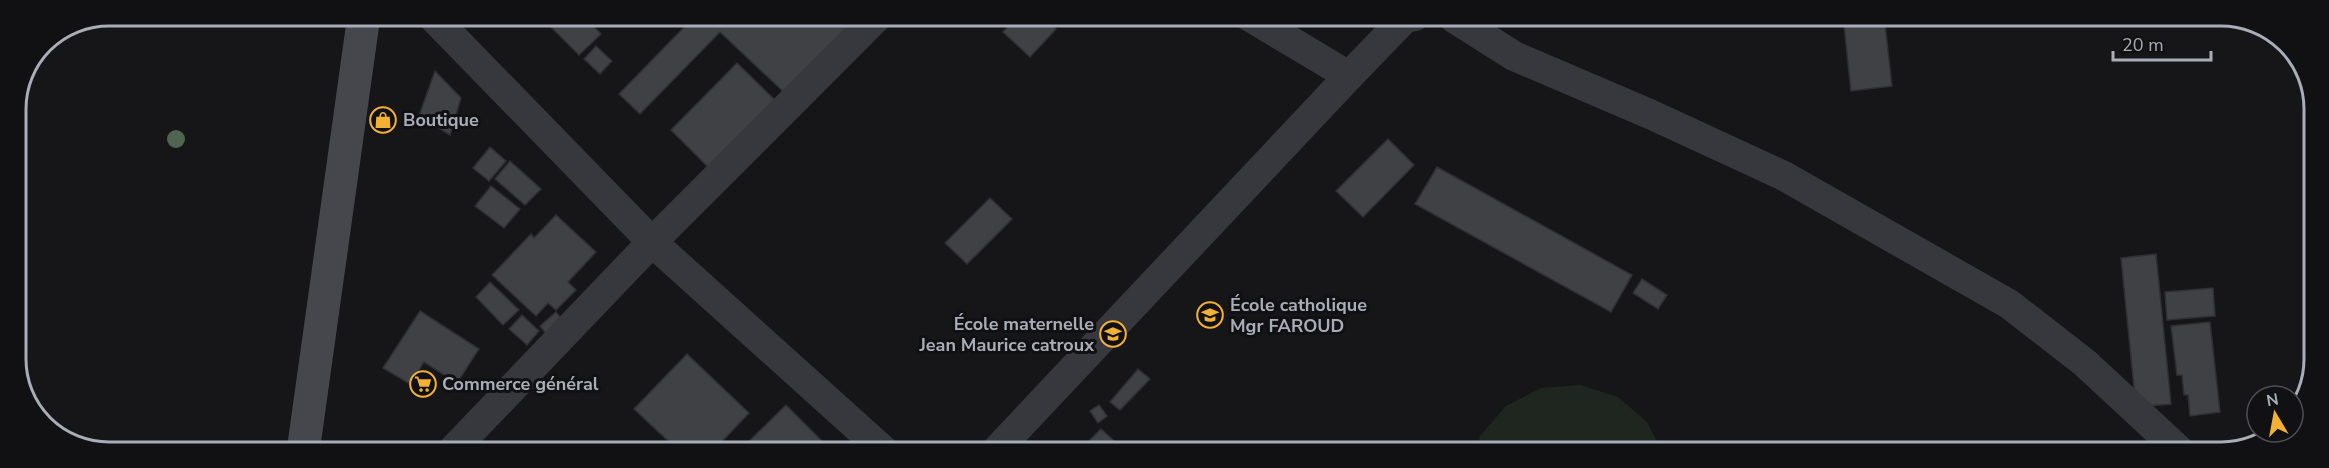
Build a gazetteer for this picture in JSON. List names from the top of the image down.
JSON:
{
  "places": {
    "shop": ["Boutique"],
    "school or university": ["École catholique Mgr FAROUD", "École maternelle Jean Maurice catroux"],
    "supermarket": ["Commerce général"]
  },
  "scale_bar": "20 m",
  "north": "top"
}
